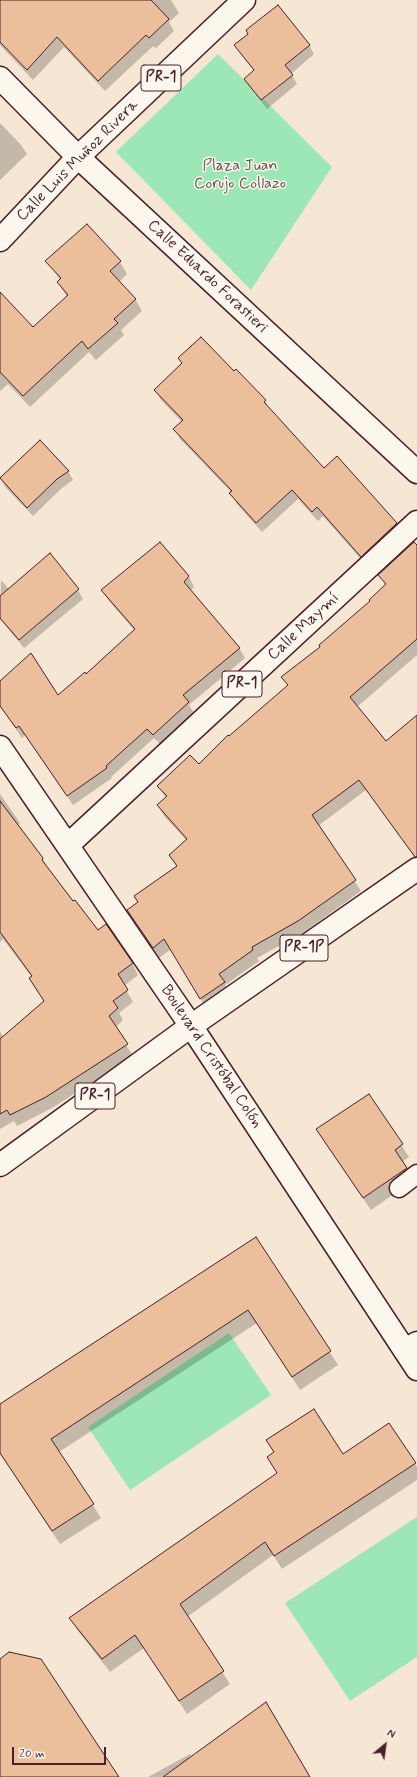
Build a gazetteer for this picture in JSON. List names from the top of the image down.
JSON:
{
  "streets": {
    "main road": [
      "PR-1",
      "Calle Luis Muñoz Rivera",
      "Calle Eduardo Forastieri",
      "Calle Maymí",
      "PR-1P",
      "Boulevard Cristóbal Colón"
    ]
  },
  "crossings": [
    ["PR-1", "PR-1P"],
    ["PR-1", "Boulevard Cristóbal Colón"],
    ["Calle Luis Muñoz Rivera", "Calle Eduardo Forastieri"],
    ["Calle Maymí", "Boulevard Cristóbal Colón"],
    ["PR-1P", "Boulevard Cristóbal Colón"]
  ],
  "parks": ["Plaza Juan Corujo Collazo"],
  "scale_bar": "20 m",
  "north": "top right"
}
